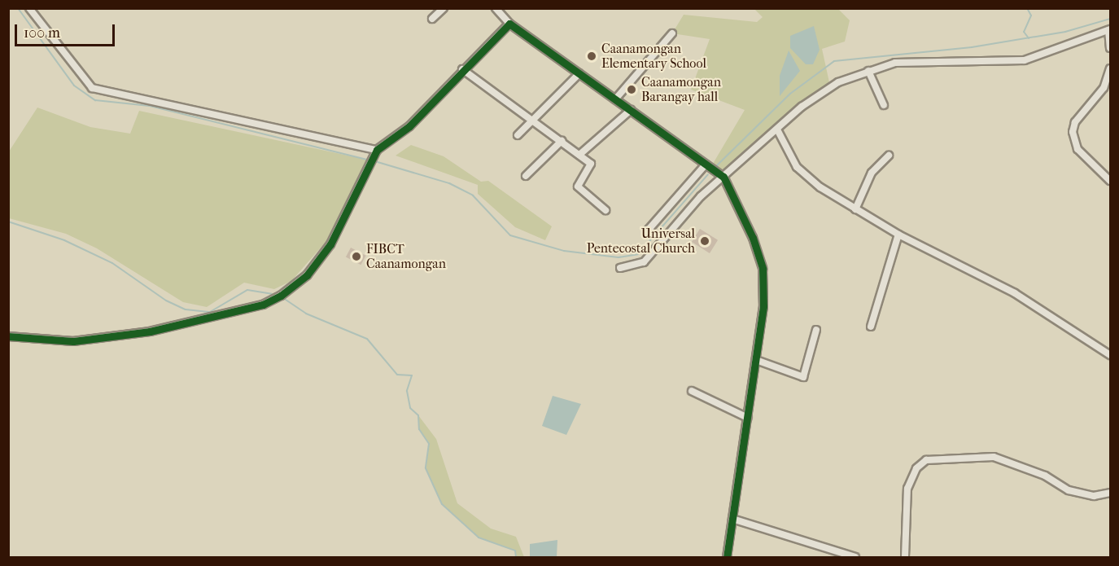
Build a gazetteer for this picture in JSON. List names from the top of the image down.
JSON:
{
  "places": [
    "Caanamongan Elementary School",
    "Caanamongan Barangay hall",
    "Universal Pentecostal Church",
    "FIBCT Caanamongan"
  ],
  "scale_bar": "100 m"
}
